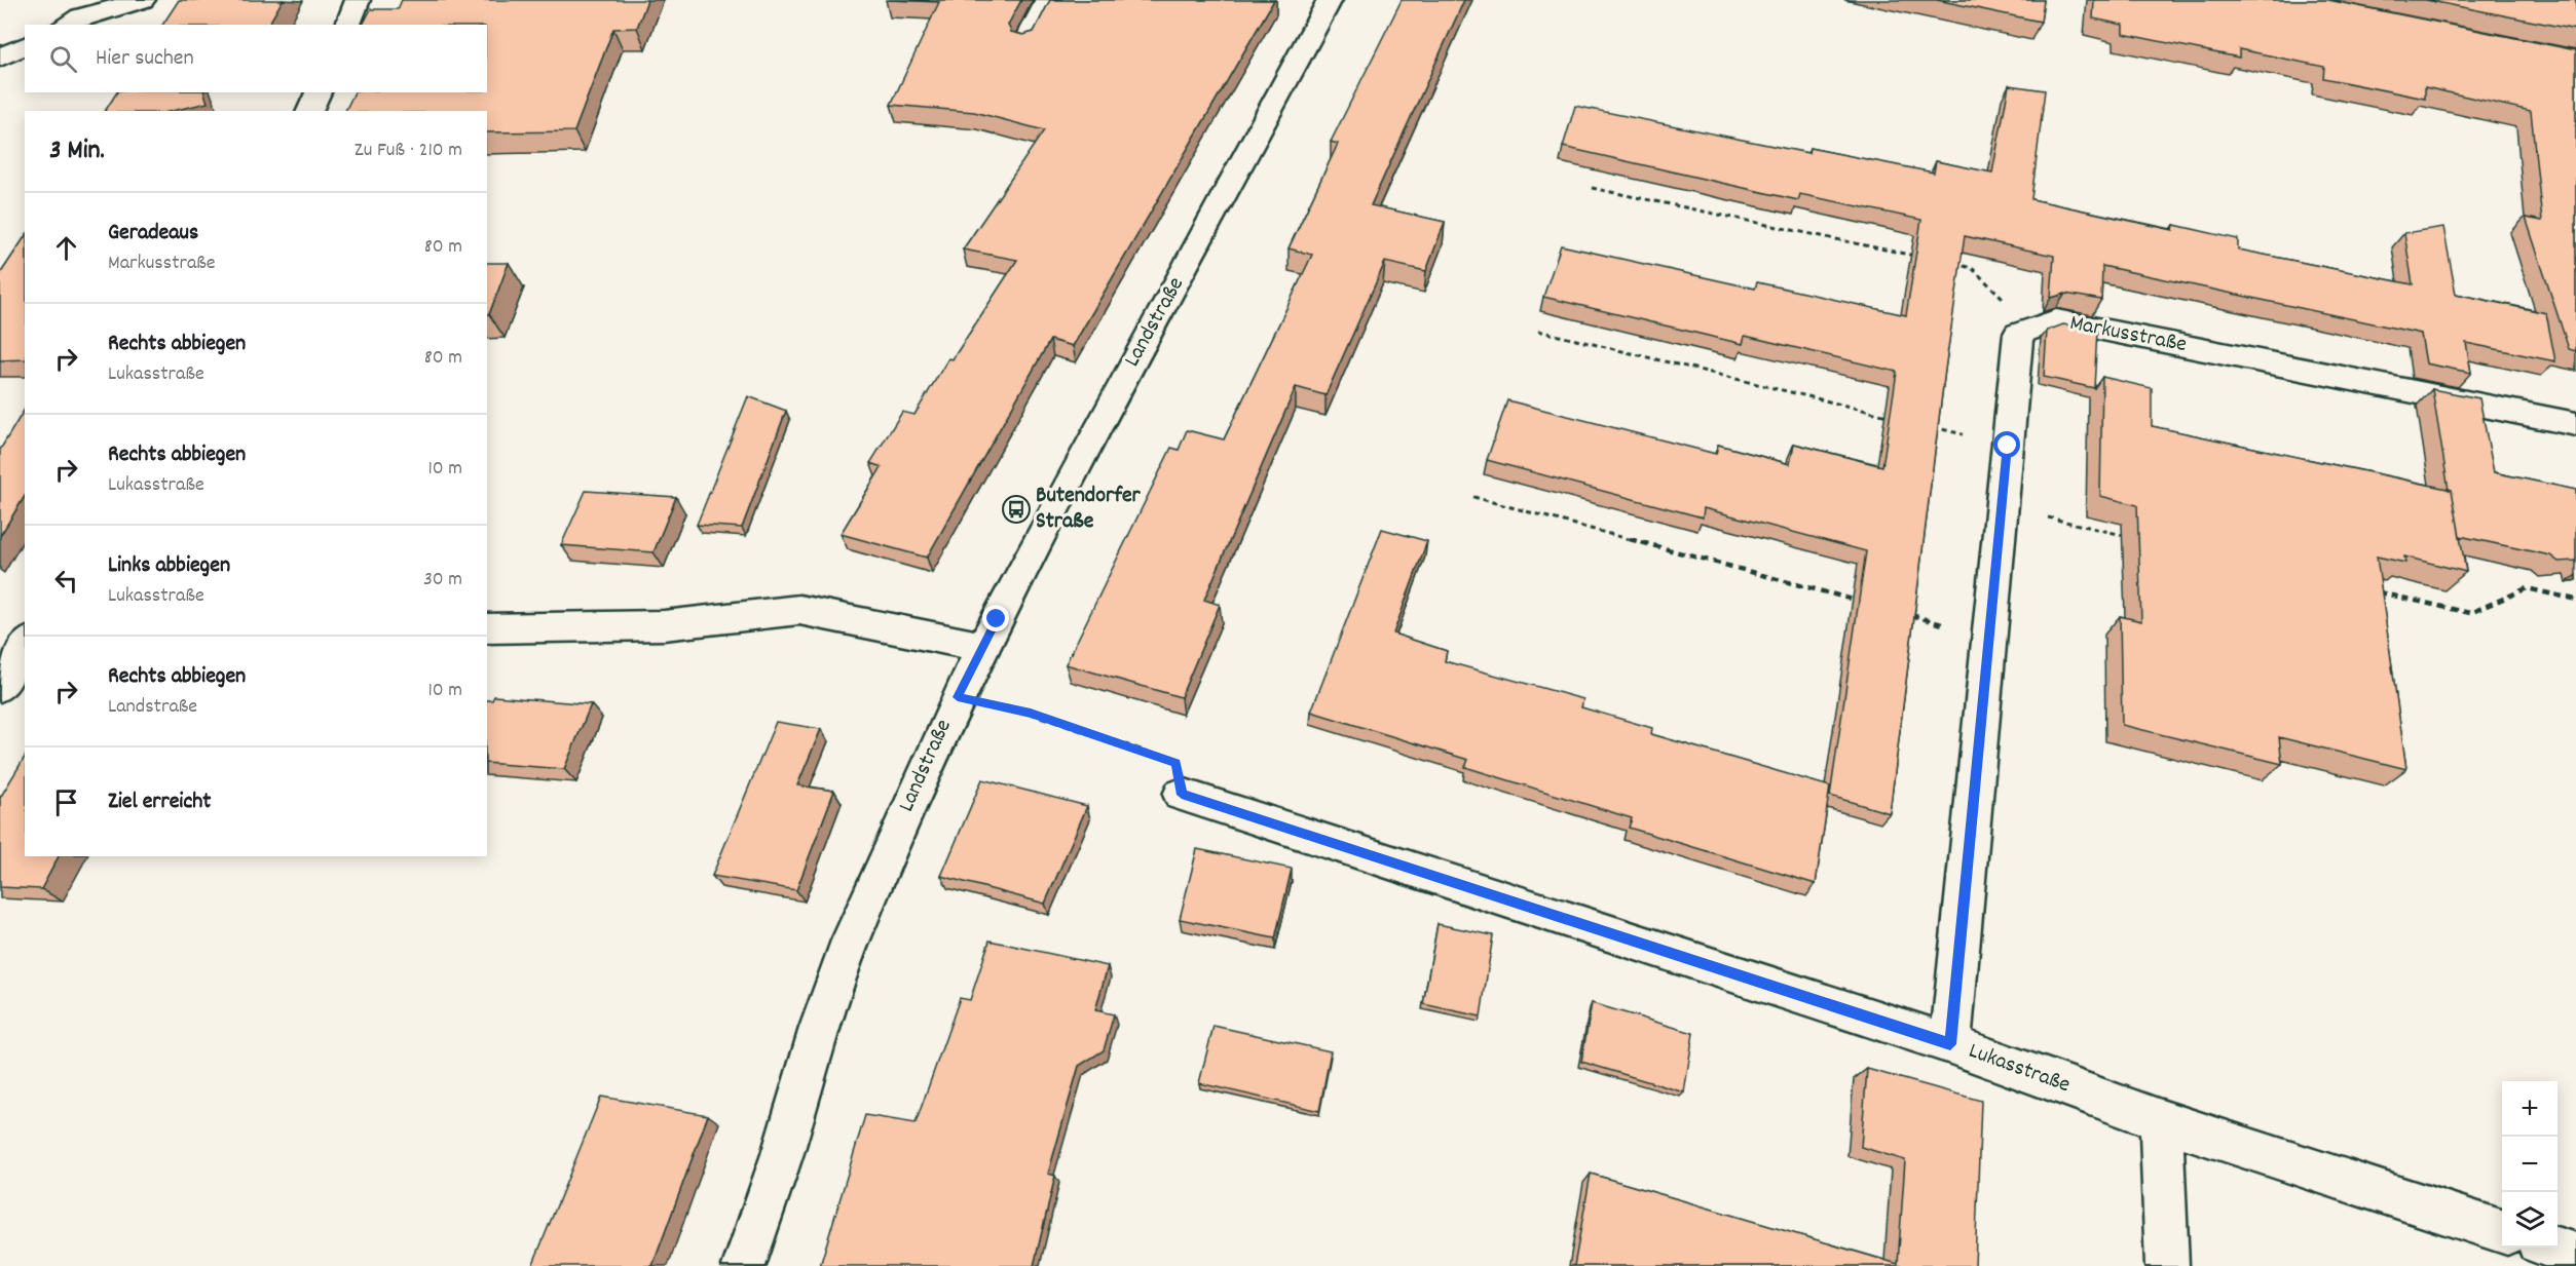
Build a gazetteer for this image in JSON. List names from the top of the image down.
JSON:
{
  "streets": {
    "street": ["Landstraße", "Markusstraße", "Lukasstraße"]
  },
  "crossings": [
    ["Markusstraße", "Lukasstraße"]
  ],
  "places": {
    "bus stop": ["Butendorfer Straße"]
  },
  "page": {
    "search": "Hier suchen",
    "heading": ["3 Min.", "Zu Fuß · 210 m"],
    "list": [
      ["Geradeaus", "Markusstraße", "80 m"],
      ["Rechts abbiegen", "Lukasstraße", "80 m"],
      ["Rechts abbiegen", "Lukasstraße", "10 m"],
      ["Links abbiegen", "Lukasstraße", "30 m"],
      ["Rechts abbiegen", "Landstraße", "10 m"],
      "Ziel erreicht"
    ],
    "map_buttons": ["+", "−"]
  }
}
